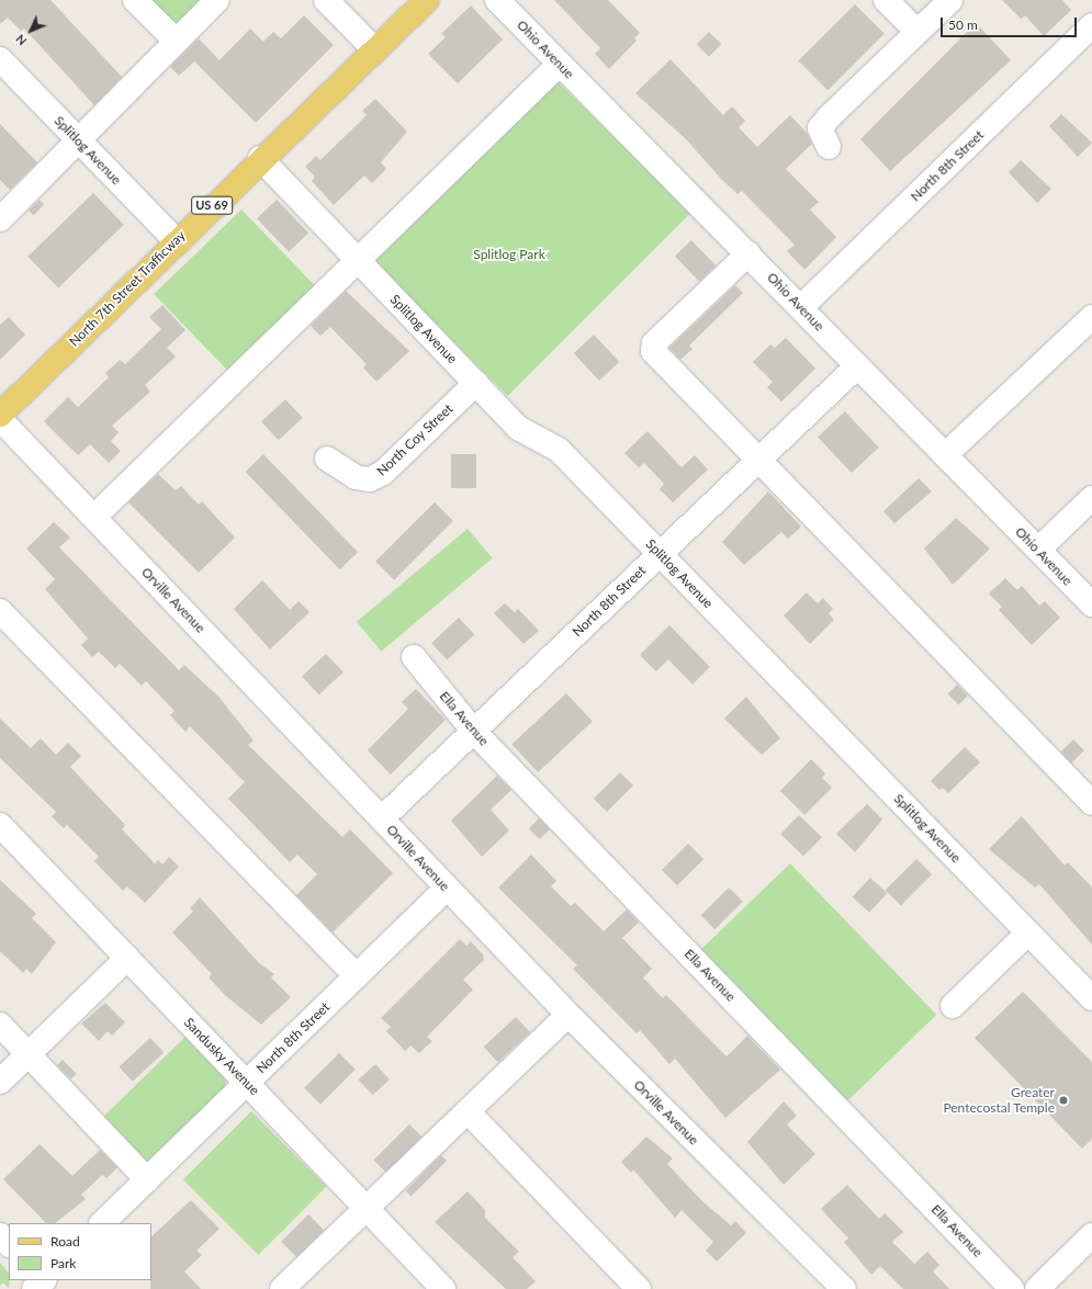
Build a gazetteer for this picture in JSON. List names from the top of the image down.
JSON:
{
  "streets": {
    "main road": ["US 69", "North 7th Street Trafficway"],
    "street": [
      "Ohio Avenue",
      "Splitlog Avenue",
      "North 8th Street",
      "North Coy Street",
      "Orville Avenue",
      "Ella Avenue",
      "Sandusky Avenue"
    ]
  },
  "crossings": [
    ["Ohio Avenue", "North 8th Street"],
    ["Splitlog Avenue", "North 8th Street"],
    ["Splitlog Avenue", "North 7th Street Trafficway"],
    ["Splitlog Avenue", "North Coy Street"],
    ["North 8th Street", "Orville Avenue"],
    ["North 8th Street", "Ella Avenue"],
    ["North 8th Street", "Sandusky Avenue"]
  ],
  "parks": ["Splitlog Park"],
  "places": ["Greater Pentecostal Temple"],
  "legend": ["Road", "Park"],
  "scale_bar": "50 m",
  "north": "bottom left"
}
